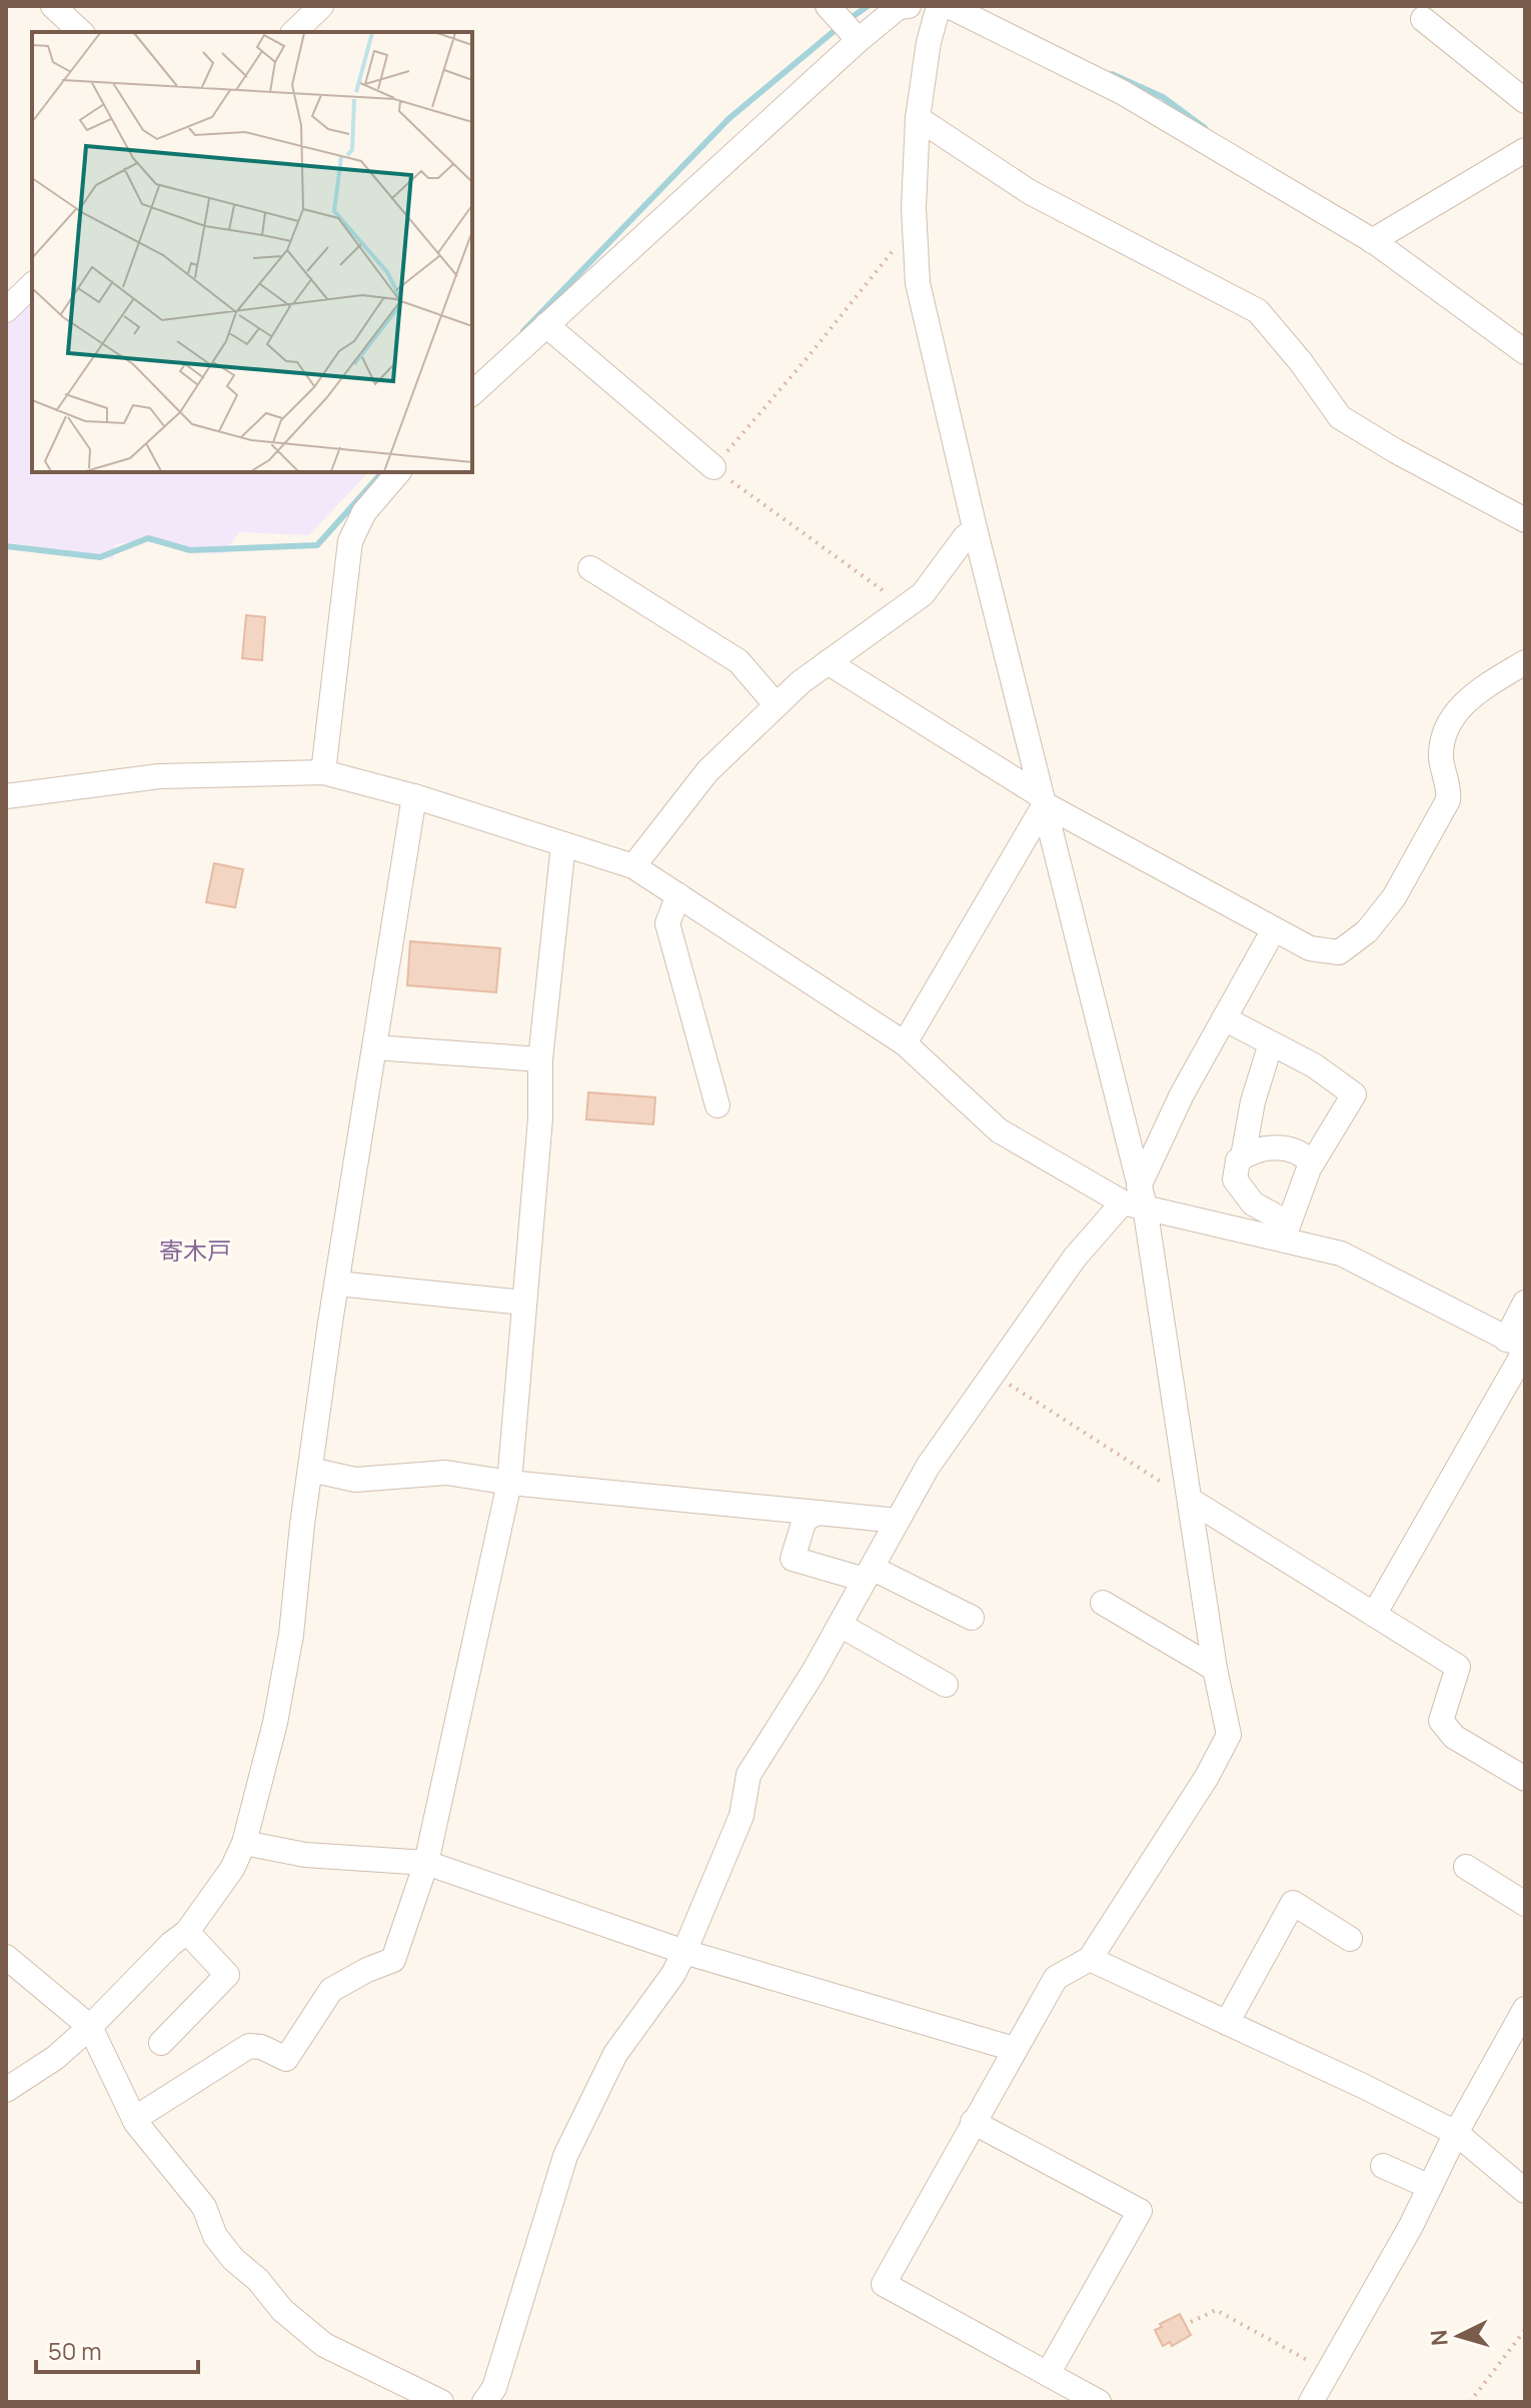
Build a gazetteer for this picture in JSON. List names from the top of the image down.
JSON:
{
  "districts": ["寄木戸"],
  "scale_bar": "50 m",
  "north": "left"
}
